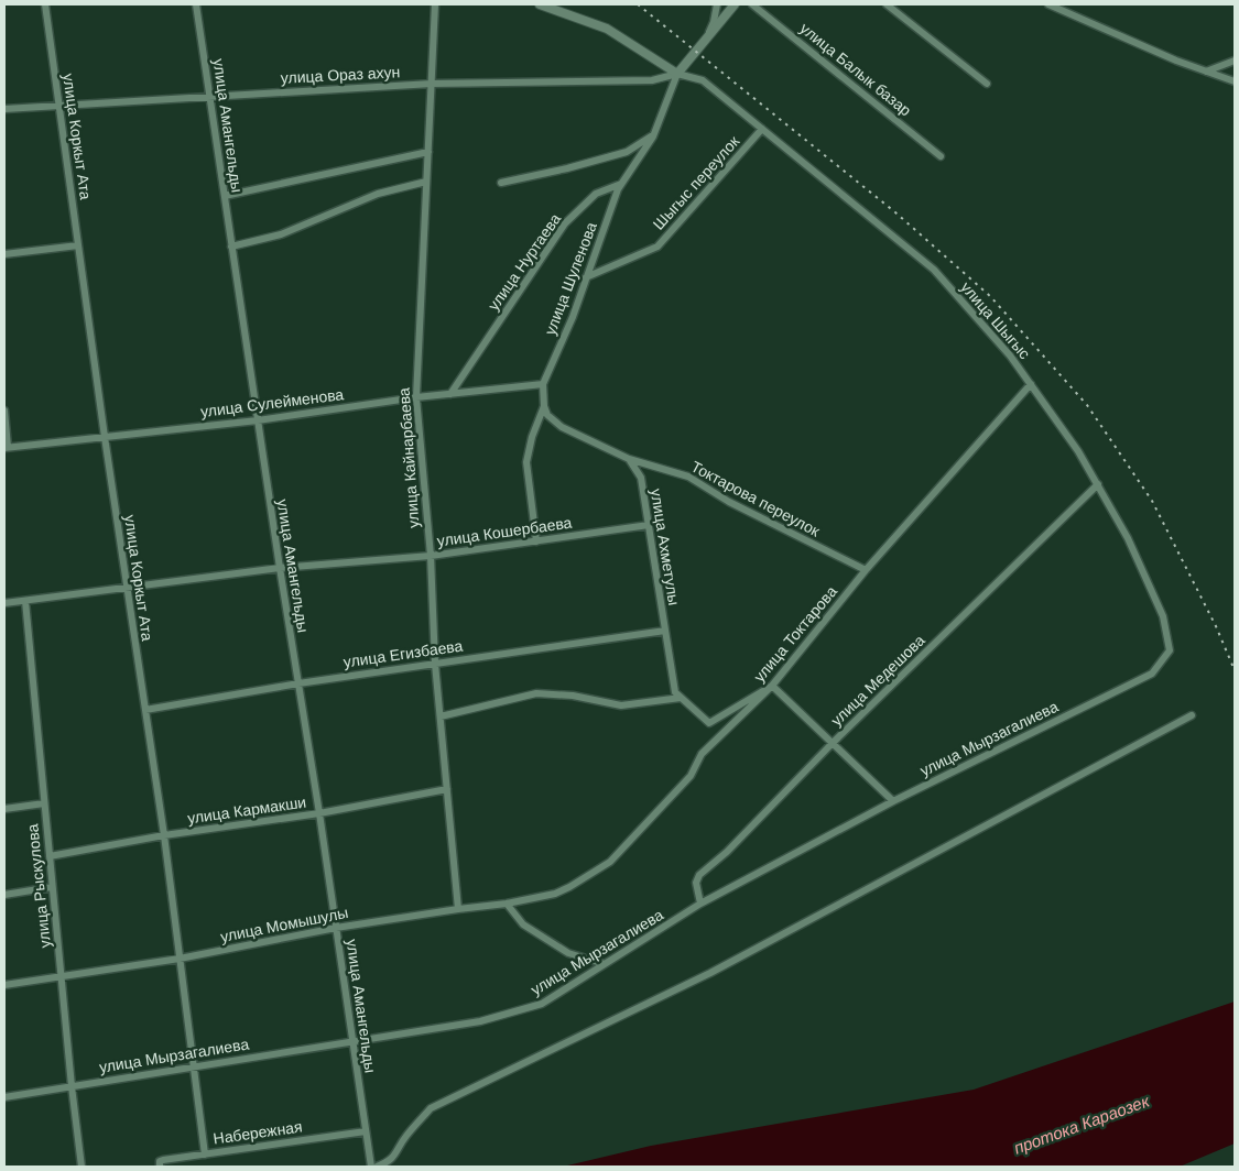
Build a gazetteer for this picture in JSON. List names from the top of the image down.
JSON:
{
  "streets": {
    "street": [
      "улица Балык базар",
      "улица Ораз ахун",
      "улица Амангельды",
      "улица Коркыт Ата",
      "Шыгыс переулок",
      "улица Нуртаева",
      "улица Шуленова",
      "улица Шыгыс",
      "улица Сулейменова",
      "улица Кайнарбаева",
      "Токтарова переулок",
      "улица Кошербаева",
      "улица Ахметулы",
      "улица Токтарова",
      "улица Егизбаева",
      "улица Медешова",
      "улица Мырзагалиева",
      "улица Кармакши",
      "улица Рыскулова",
      "улица Момышулы",
      "Набережная"
    ]
  },
  "crossings": [
    ["улица Ораз ахун", "улица Амангельды"],
    ["улица Ораз ахун", "улица Коркыт Ата"],
    ["улица Ораз ахун", "улица Шыгыс"],
    ["улица Ораз ахун", "улица Кайнарбаева"],
    ["улица Амангельды", "улица Сулейменова"],
    ["улица Амангельды", "улица Кошербаева"],
    ["улица Амангельды", "улица Егизбаева"],
    ["улица Амангельды", "улица Мырзагалиева"],
    ["улица Амангельды", "улица Кармакши"],
    ["улица Амангельды", "улица Момышулы"],
    ["улица Амангельды", "Набережная"],
    ["улица Коркыт Ата", "улица Сулейменова"],
    ["улица Коркыт Ата", "улица Кошербаева"],
    ["улица Коркыт Ата", "улица Егизбаева"],
    ["улица Коркыт Ата", "улица Мырзагалиева"],
    ["улица Коркыт Ата", "улица Кармакши"],
    ["улица Коркыт Ата", "улица Момышулы"],
    ["улица Коркыт Ата", "Набережная"],
    ["Шыгыс переулок", "улица Шуленова"],
    ["Шыгыс переулок", "улица Шыгыс"],
    ["улица Нуртаева", "улица Шуленова"],
    ["улица Нуртаева", "улица Сулейменова"],
    ["улица Шуленова", "улица Сулейменова"],
    ["улица Шыгыс", "улица Токтарова"],
    ["улица Шыгыс", "улица Медешова"],
    ["улица Шыгыс", "улица Мырзагалиева"],
    ["улица Сулейменова", "улица Кайнарбаева"],
    ["улица Кайнарбаева", "улица Кошербаева"],
    ["улица Кайнарбаева", "улица Егизбаева"],
    ["улица Кайнарбаева", "улица Кармакши"],
    ["улица Кайнарбаева", "улица Момышулы"],
    ["Токтарова переулок", "улица Ахметулы"],
    ["Токтарова переулок", "улица Токтарова"],
    ["улица Кошербаева", "улица Ахметулы"],
    ["улица Кошербаева", "улица Рыскулова"],
    ["улица Ахметулы", "улица Токтарова"],
    ["улица Ахметулы", "улица Егизбаева"],
    ["улица Токтарова", "улица Момышулы"],
    ["улица Медешова", "улица Мырзагалиева"],
    ["улица Мырзагалиева", "улица Рыскулова"],
    ["улица Кармакши", "улица Рыскулова"],
    ["улица Рыскулова", "улица Момышулы"]
  ],
  "water": ["протока Караозек"]
}
